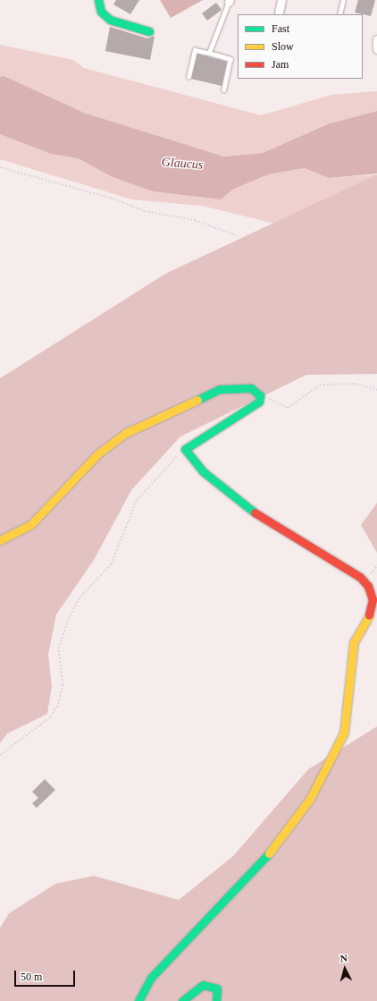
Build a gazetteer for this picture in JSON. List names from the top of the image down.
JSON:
{
  "water": ["Glaucus"],
  "legend": ["Fast", "Slow", "Jam"],
  "scale_bar": "50 m",
  "north": "top"
}
